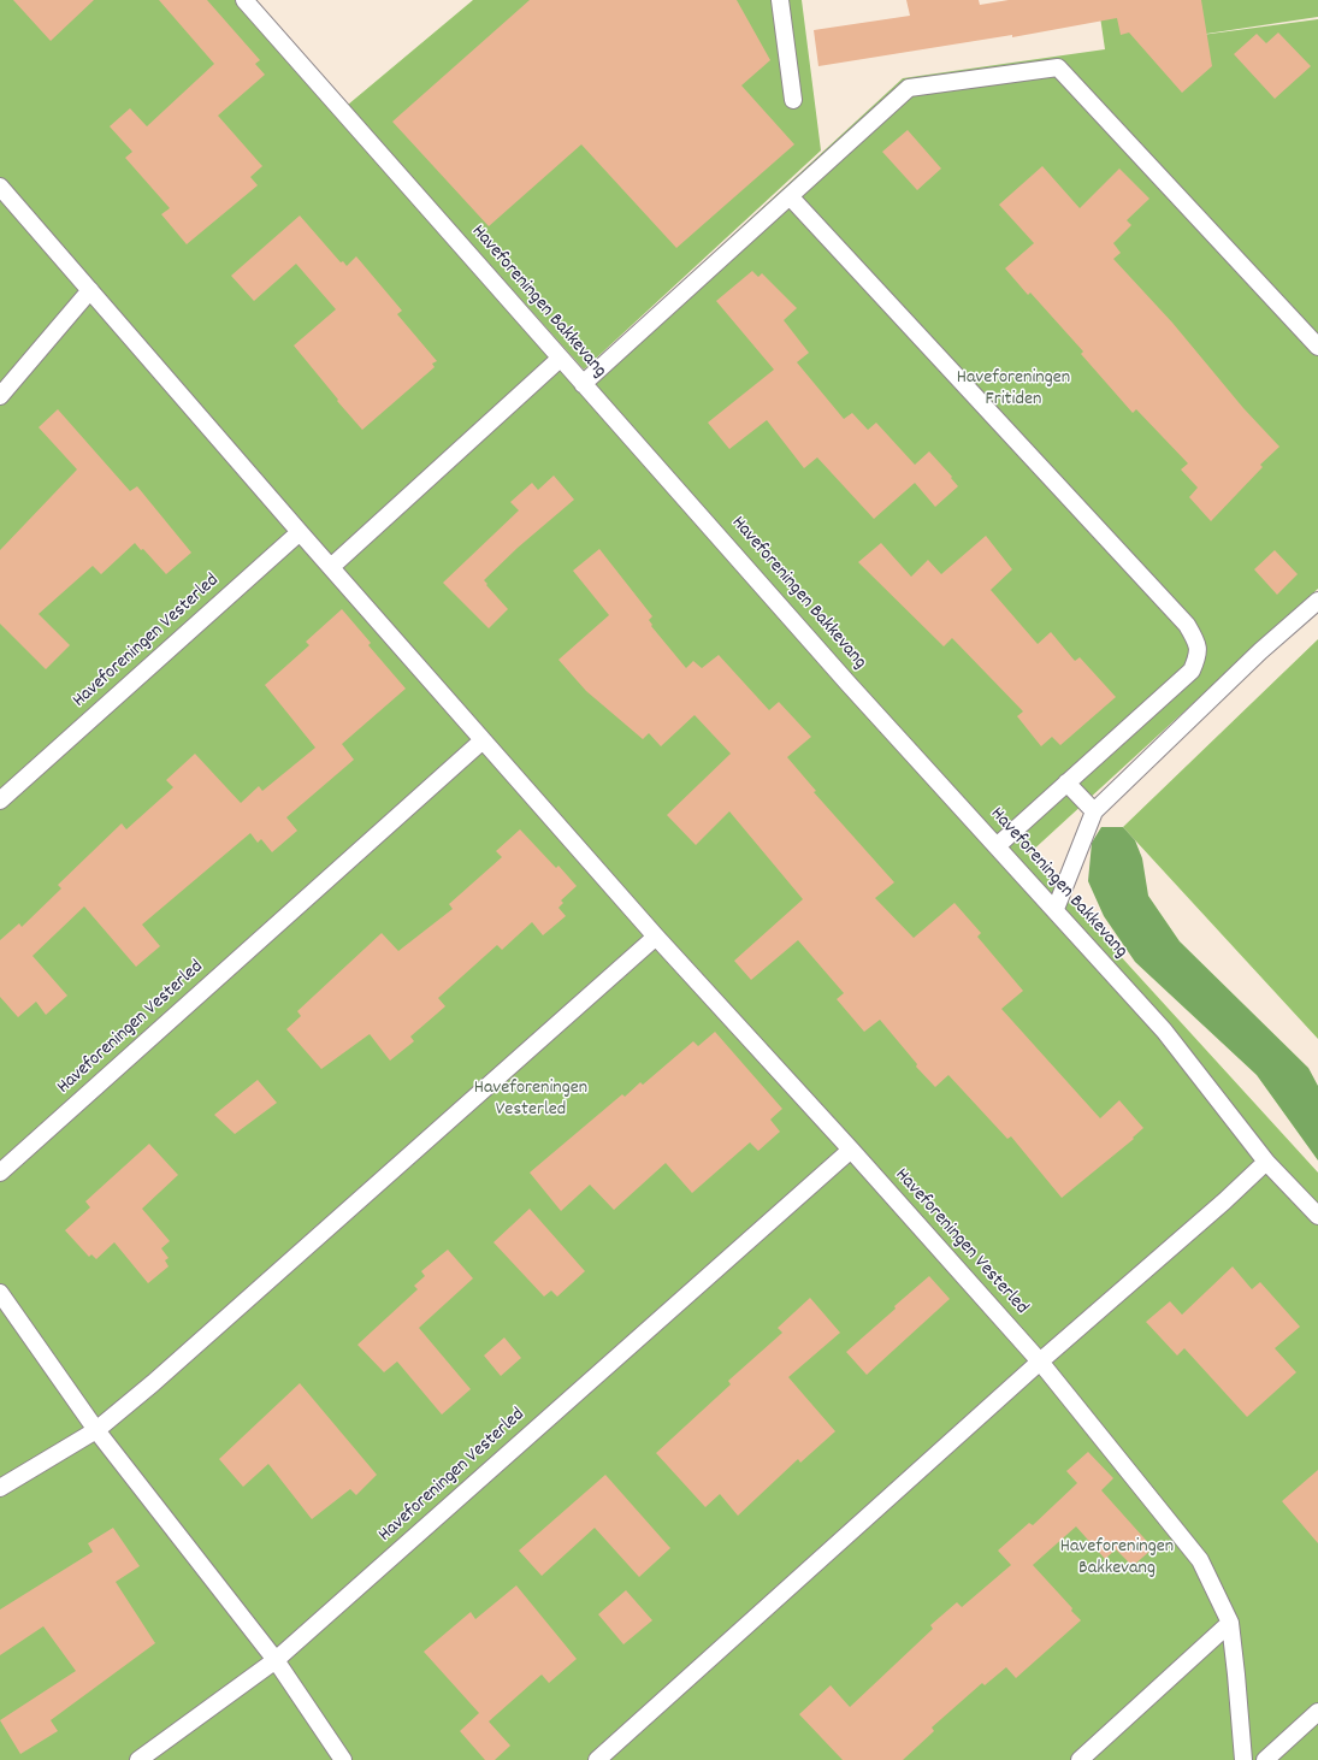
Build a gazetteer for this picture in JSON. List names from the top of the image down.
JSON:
{
  "streets": {
    "lane": ["Haveforeningen Bakkevang", "Haveforeningen Vesterled"]
  },
  "parks": ["Haveforeningen Fritiden", "Haveforeningen Vesterled", "Haveforeningen Bakkevang"]
}
